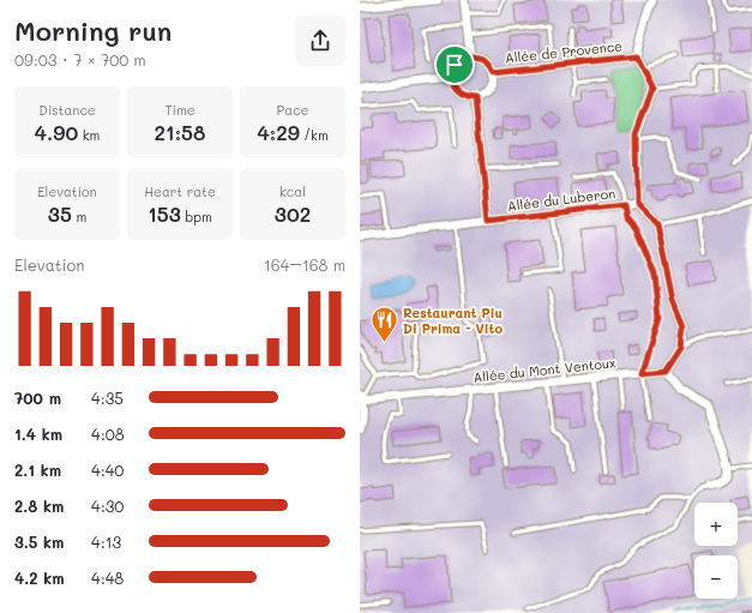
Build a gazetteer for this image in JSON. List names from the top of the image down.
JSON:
{
  "streets": {
    "street": ["Allée de Provence", "Allée du Luberon", "Allée du Mont Ventoux"]
  },
  "places": {
    "restaurant": ["Restaurant Piu Di Prima - Vito"]
  },
  "page": {
    "heading": ["Morning run", "09:03 · 7 × 700 m"],
    "stats": [
      ["Distance", "4.90 km"],
      ["Time", "21:58"],
      ["Pace", "4:29 /km"],
      ["Elevation", "35 m"],
      ["Heart rate", "153 bpm"],
      ["kcal", "302"]
    ],
    "chart": ["Elevation", "164–168 m"],
    "list": [
      {
        "name": "700 m",
        "note": "4:35"
      },
      {
        "name": "1.4 km",
        "note": "4:08"
      },
      {
        "name": "2.1 km",
        "note": "4:40"
      },
      {
        "name": "2.8 km",
        "note": "4:30"
      },
      {
        "name": "3.5 km",
        "note": "4:13"
      },
      {
        "name": "4.2 km",
        "note": "4:48"
      }
    ],
    "map_buttons": ["+", "−"]
  }
}
